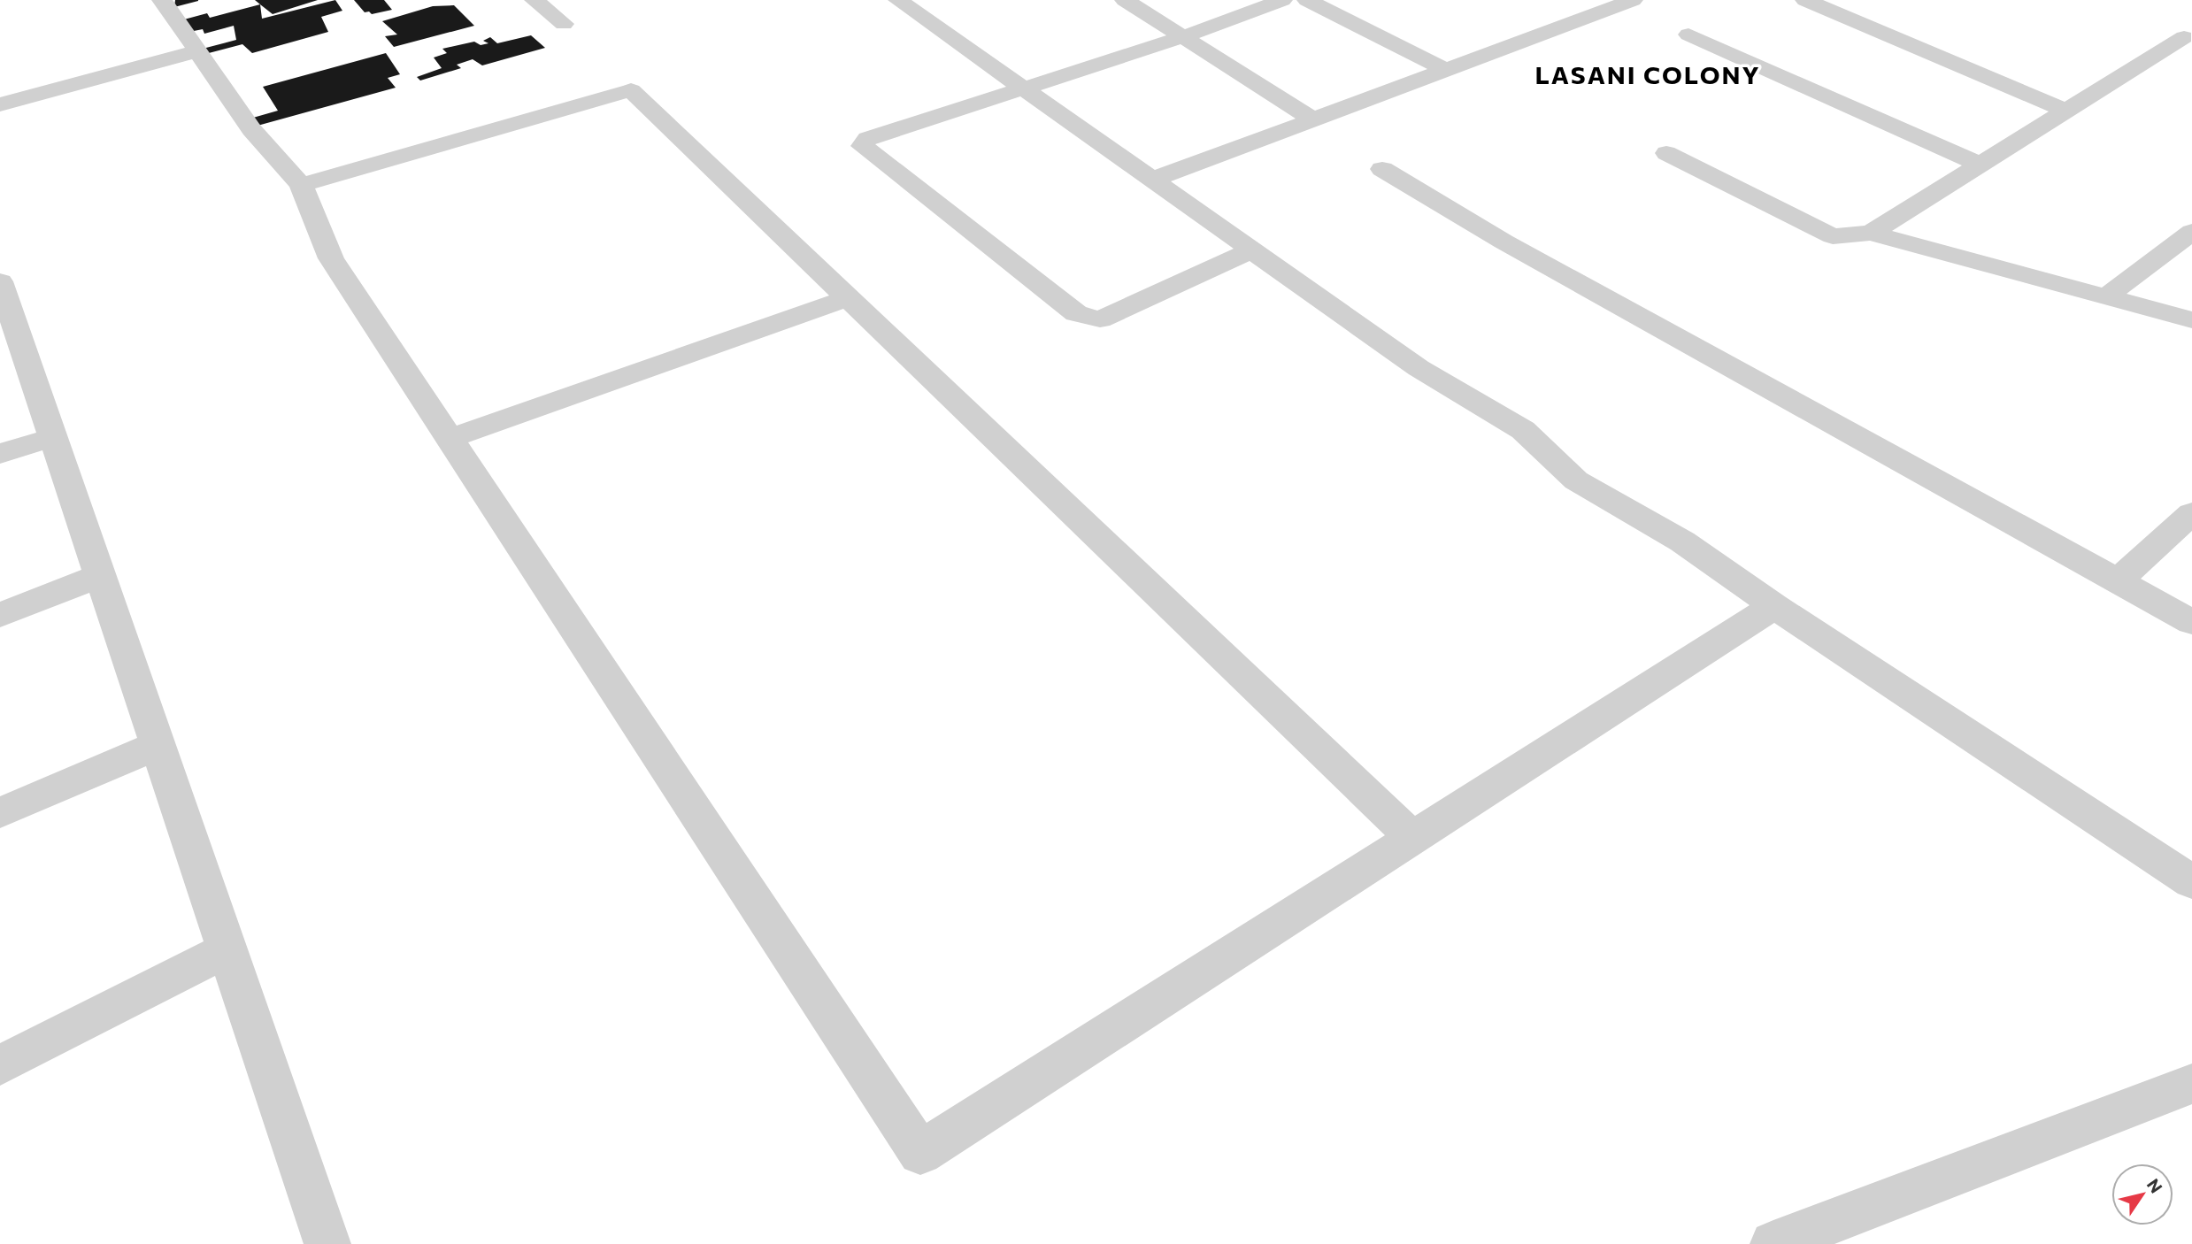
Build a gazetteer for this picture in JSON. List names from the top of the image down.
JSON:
{
  "districts": ["LASANI COLONY"],
  "north": "top right"
}
